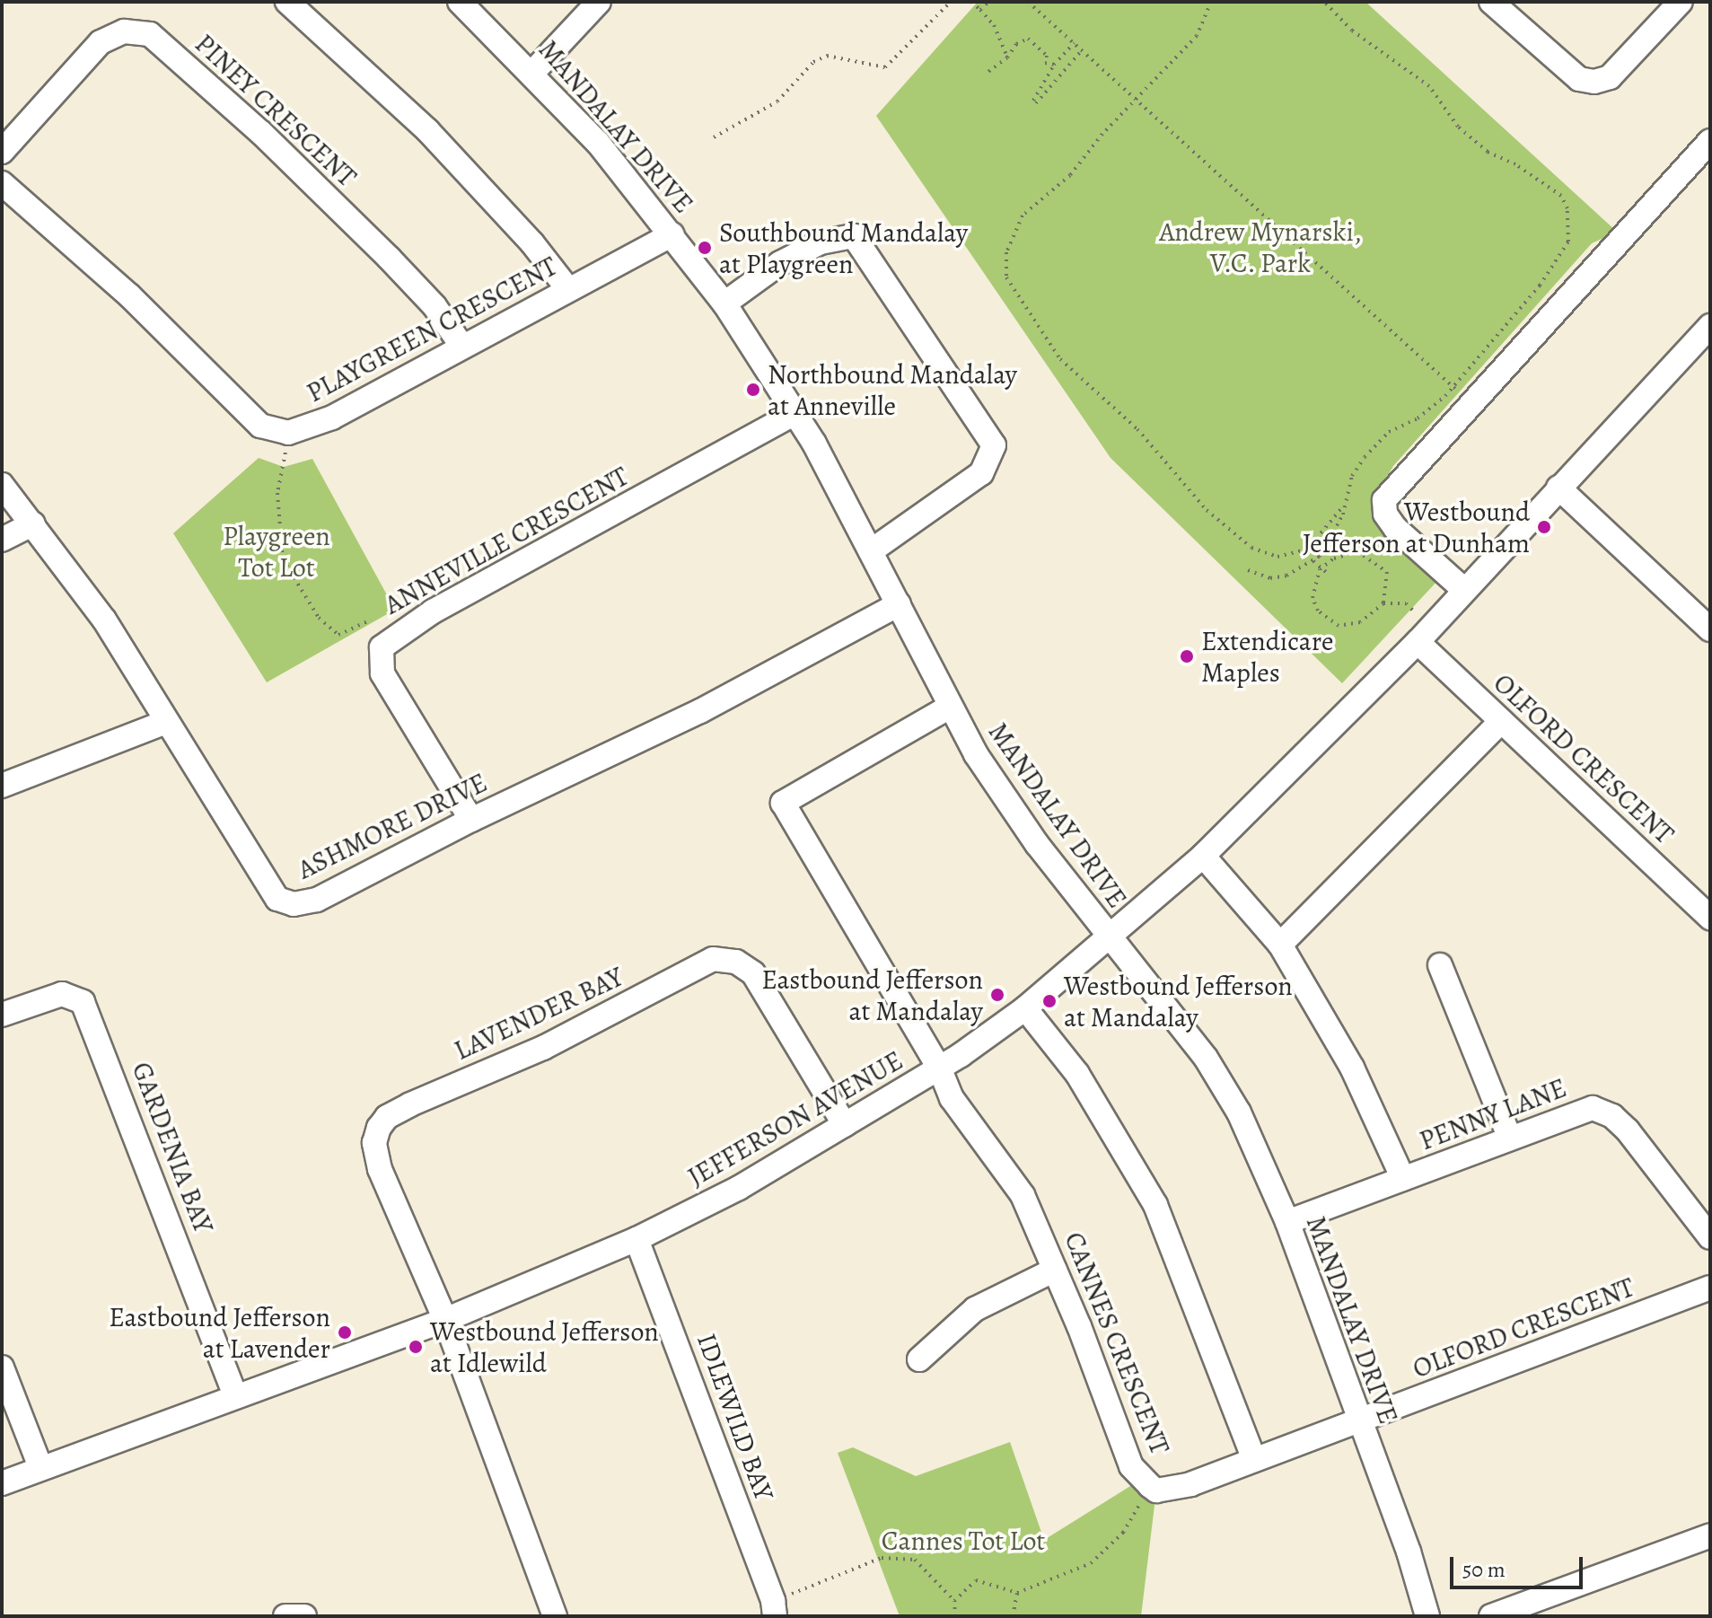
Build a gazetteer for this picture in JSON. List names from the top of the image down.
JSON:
{
  "streets": {
    "street": [
      "PINEY CRESCENT",
      "MANDALAY DRIVE",
      "PLAYGREEN CRESCENT",
      "ANNEVILLE CRESCENT",
      "OLFORD CRESCENT",
      "ASHMORE DRIVE",
      "LAVENDER BAY",
      "PENNY LANE",
      "JEFFERSON AVENUE",
      "GARDENIA BAY",
      "CANNES CRESCENT",
      "IDLEWILD BAY"
    ]
  },
  "crossings": [
    ["PINEY CRESCENT", "PLAYGREEN CRESCENT"],
    ["MANDALAY DRIVE", "PLAYGREEN CRESCENT"],
    ["MANDALAY DRIVE", "ANNEVILLE CRESCENT"],
    ["MANDALAY DRIVE", "OLFORD CRESCENT"],
    ["MANDALAY DRIVE", "ASHMORE DRIVE"],
    ["MANDALAY DRIVE", "PENNY LANE"],
    ["MANDALAY DRIVE", "JEFFERSON AVENUE"],
    ["MANDALAY DRIVE", "CANNES CRESCENT"],
    ["ANNEVILLE CRESCENT", "ASHMORE DRIVE"],
    ["OLFORD CRESCENT", "JEFFERSON AVENUE"],
    ["OLFORD CRESCENT", "CANNES CRESCENT"],
    ["LAVENDER BAY", "JEFFERSON AVENUE"],
    ["JEFFERSON AVENUE", "GARDENIA BAY"],
    ["JEFFERSON AVENUE", "CANNES CRESCENT"],
    ["JEFFERSON AVENUE", "IDLEWILD BAY"]
  ],
  "parks": ["Andrew Mynarski, V.C. Park", "Playgreen Tot Lot", "Cannes Tot Lot"],
  "places": [
    "Southbound Mandalay at Playgreen",
    "Northbound Mandalay at Anneville",
    "Westbound Jefferson at Dunham",
    "Extendicare Maples",
    "Eastbound Jefferson at Mandalay",
    "Westbound Jefferson at Mandalay",
    "Eastbound Jefferson at Lavender",
    "Westbound Jefferson at Idlewild"
  ],
  "scale_bar": "50 m"
}
